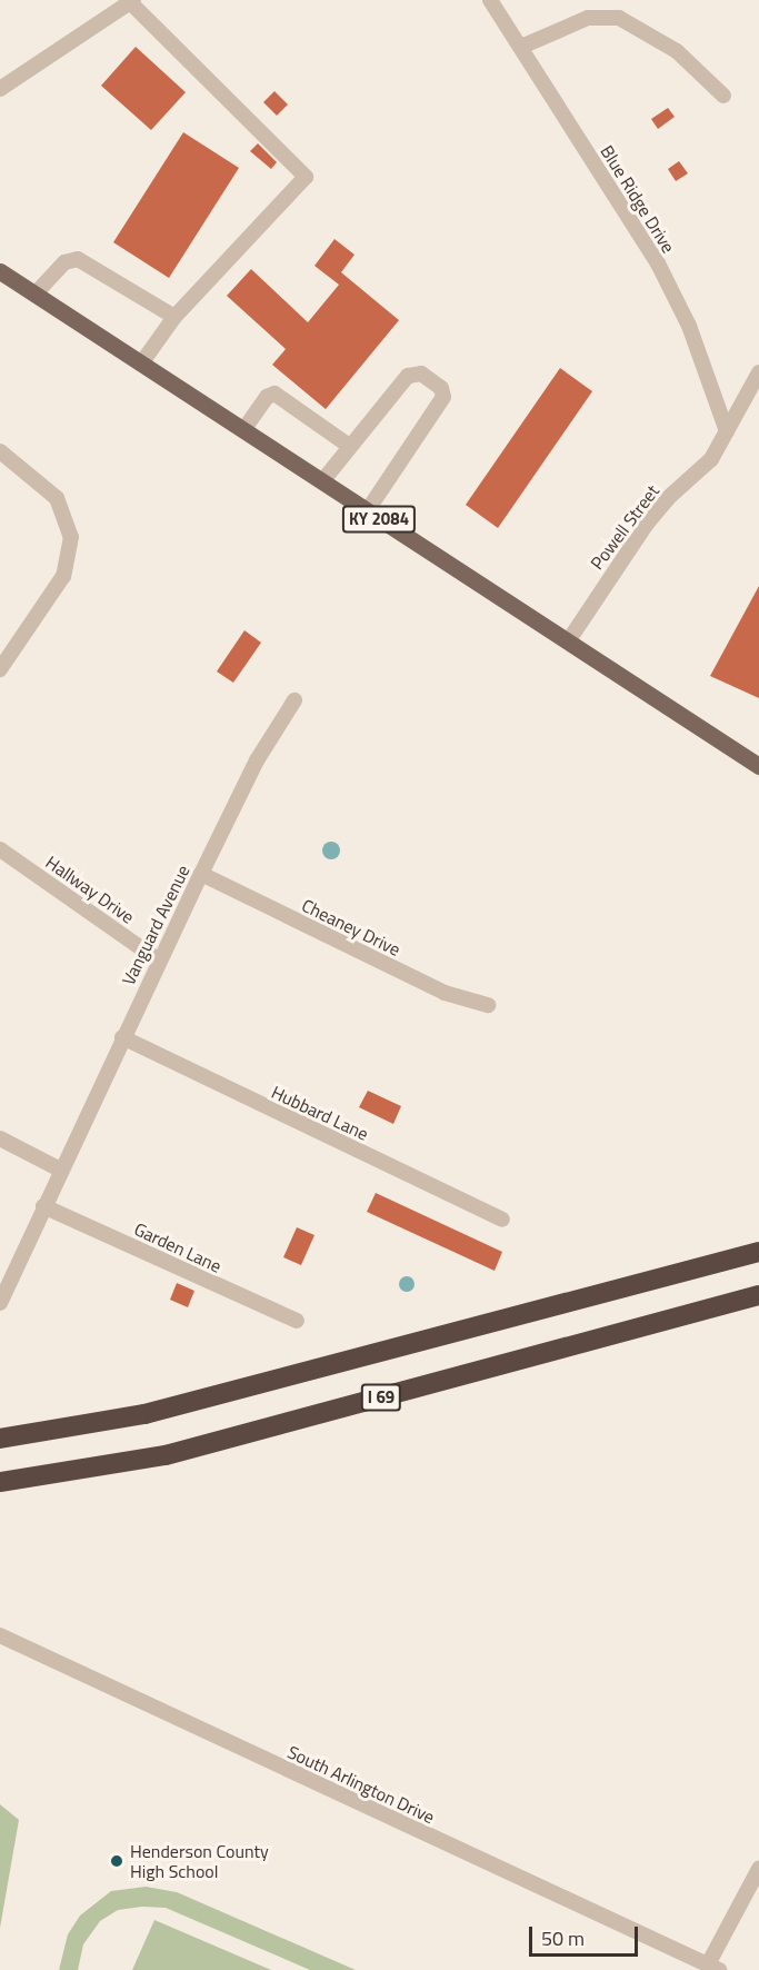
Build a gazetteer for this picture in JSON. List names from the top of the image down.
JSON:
{
  "streets": {
    "highway": ["I 69"],
    "main road": ["KY 2084"],
    "street": [
      "Blue Ridge Drive",
      "Powell Street",
      "Hallway Drive",
      "Vanguard Avenue",
      "Cheaney Drive",
      "Hubbard Lane",
      "Garden Lane",
      "South Arlington Drive"
    ]
  },
  "crossings": [
    ["Blue Ridge Drive", "Powell Street"],
    ["KY 2084", "Powell Street"],
    ["Hallway Drive", "Vanguard Avenue"],
    ["Vanguard Avenue", "Cheaney Drive"],
    ["Vanguard Avenue", "Hubbard Lane"],
    ["Vanguard Avenue", "Garden Lane"]
  ],
  "places": ["Henderson County High School"],
  "scale_bar": "50 m"
}
